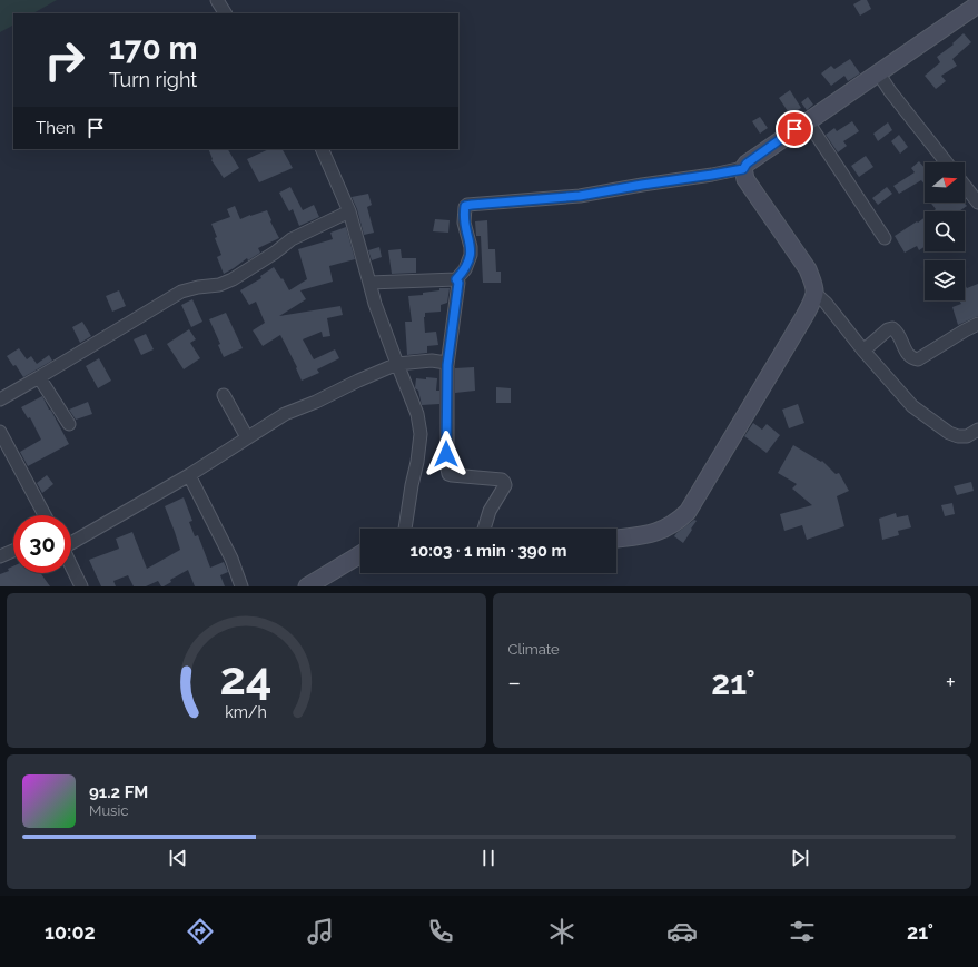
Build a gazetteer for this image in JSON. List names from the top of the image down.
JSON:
{
  "north": "right",
  "page": {
    "turn": ["170 m", "Turn right"],
    "then": "Then",
    "limit": "30",
    "trip": "10:03 · 1 min · 390 m",
    "tile": "Climate",
    "heat": ["−", "21°", "+"],
    "song": ["91.2 FM", "Music"],
    "tabs": ["10:02", "21°"],
    "gauge": ["24", "km/h"]
  }
}
